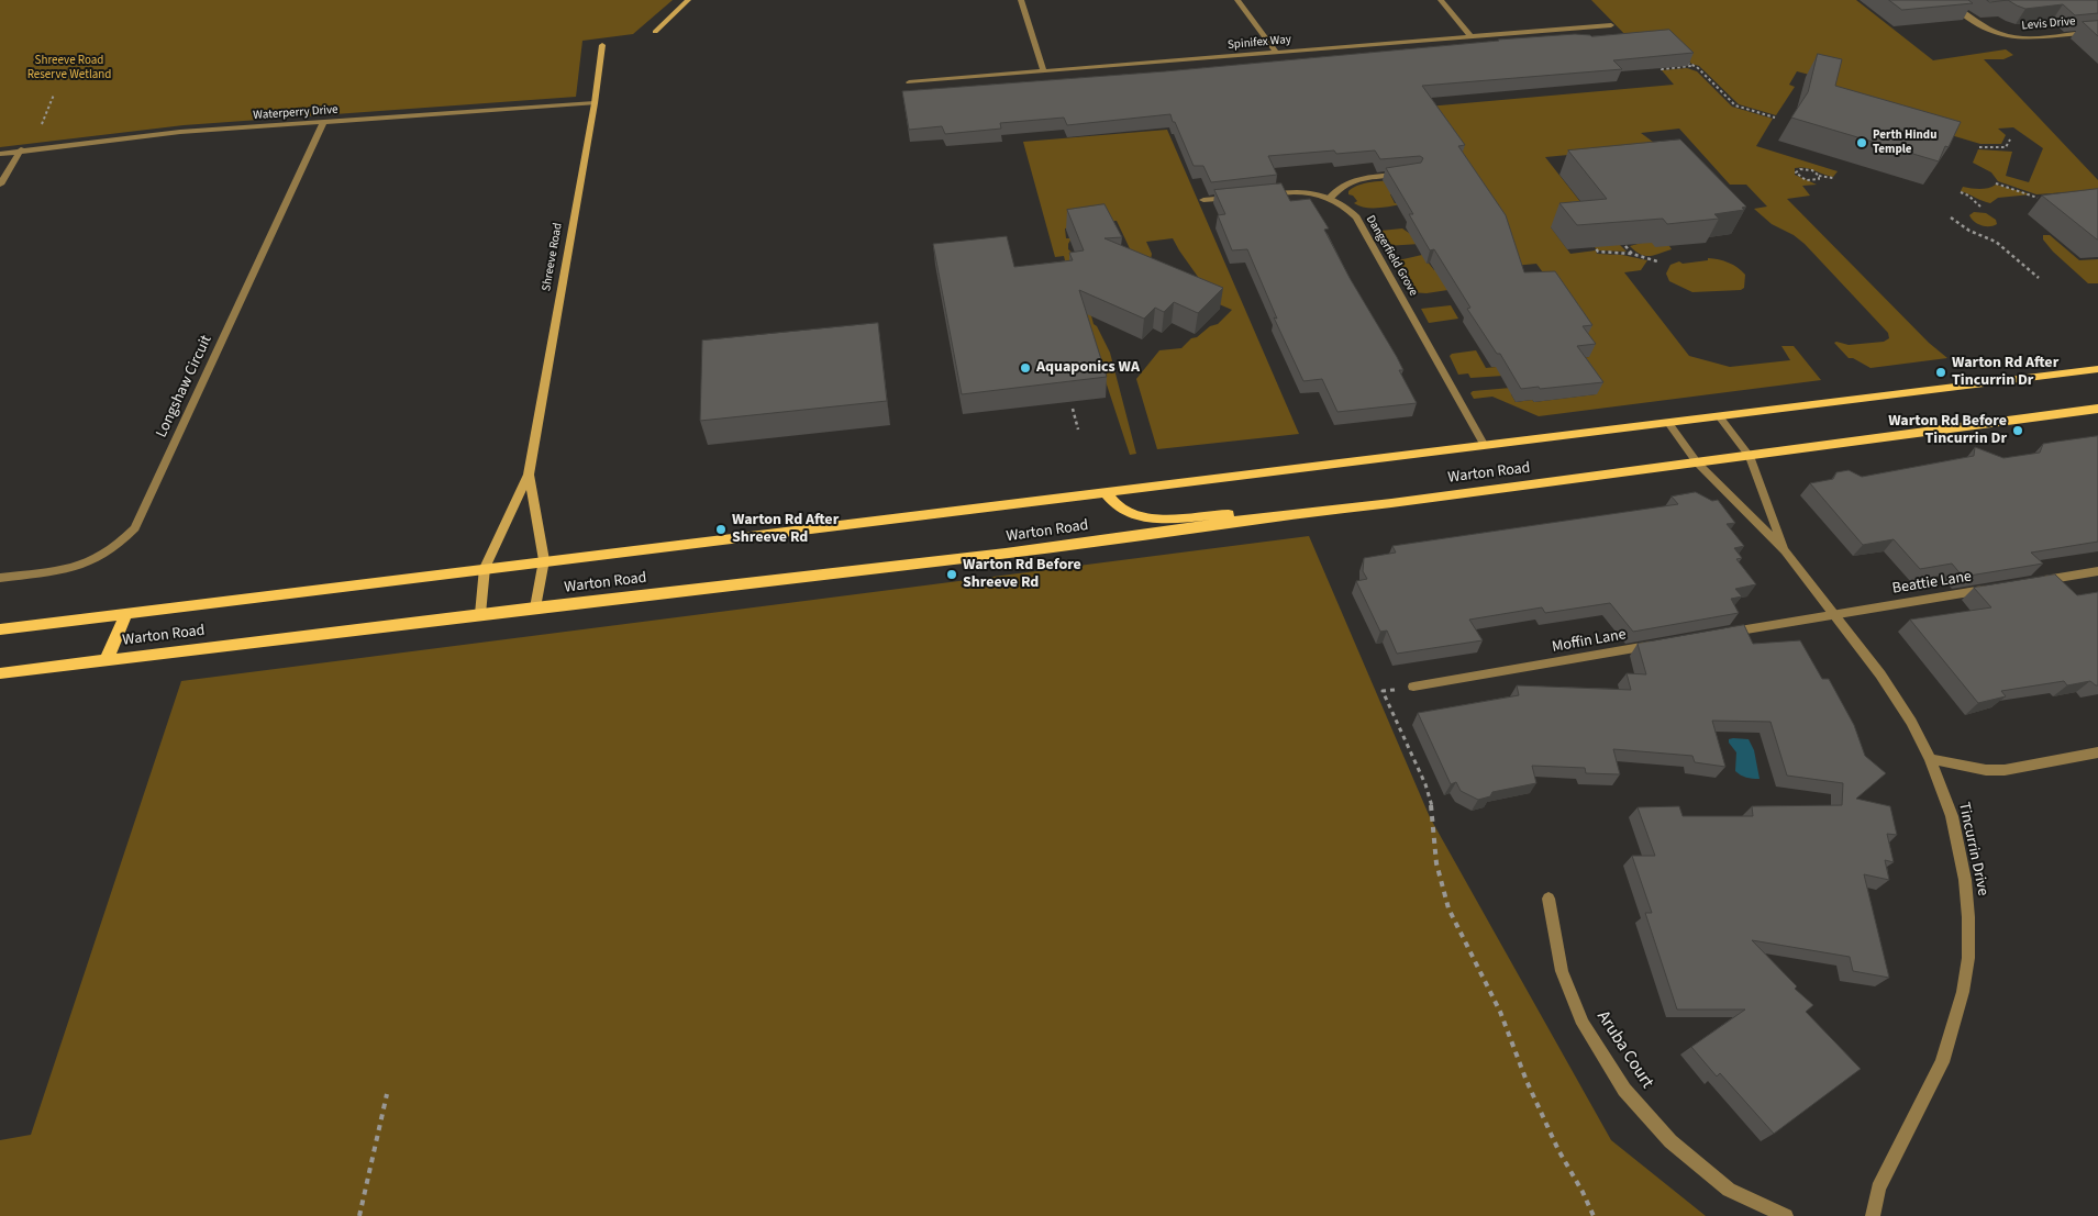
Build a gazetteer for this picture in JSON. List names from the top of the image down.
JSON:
{
  "streets": {
    "main road": ["Warton Road"],
    "street": [
      "Levis Drive",
      "Spinifex Way",
      "Waterperry Drive",
      "Dangerfield Grove",
      "Shreeve Road",
      "Longshaw Circuit",
      "Beattie Lane",
      "Moffin Lane",
      "Tincurrin Drive",
      "Aruba Court"
    ]
  },
  "crossings": [
    ["Waterperry Drive", "Shreeve Road"],
    ["Waterperry Drive", "Longshaw Circuit"],
    ["Dangerfield Grove", "Warton Road"],
    ["Shreeve Road", "Warton Road"],
    ["Warton Road", "Tincurrin Drive"],
    ["Beattie Lane", "Tincurrin Drive"]
  ],
  "parks": ["Shreeve Road Reserve Wetland"],
  "places": [
    "Perth Hindu Temple",
    "Aquaponics WA",
    "Warton Rd After Tincurrin Dr",
    "Warton Rd Before Tincurrin Dr",
    "Warton Rd After Shreeve Rd",
    "Warton Rd Before Shreeve Rd"
  ]
}
